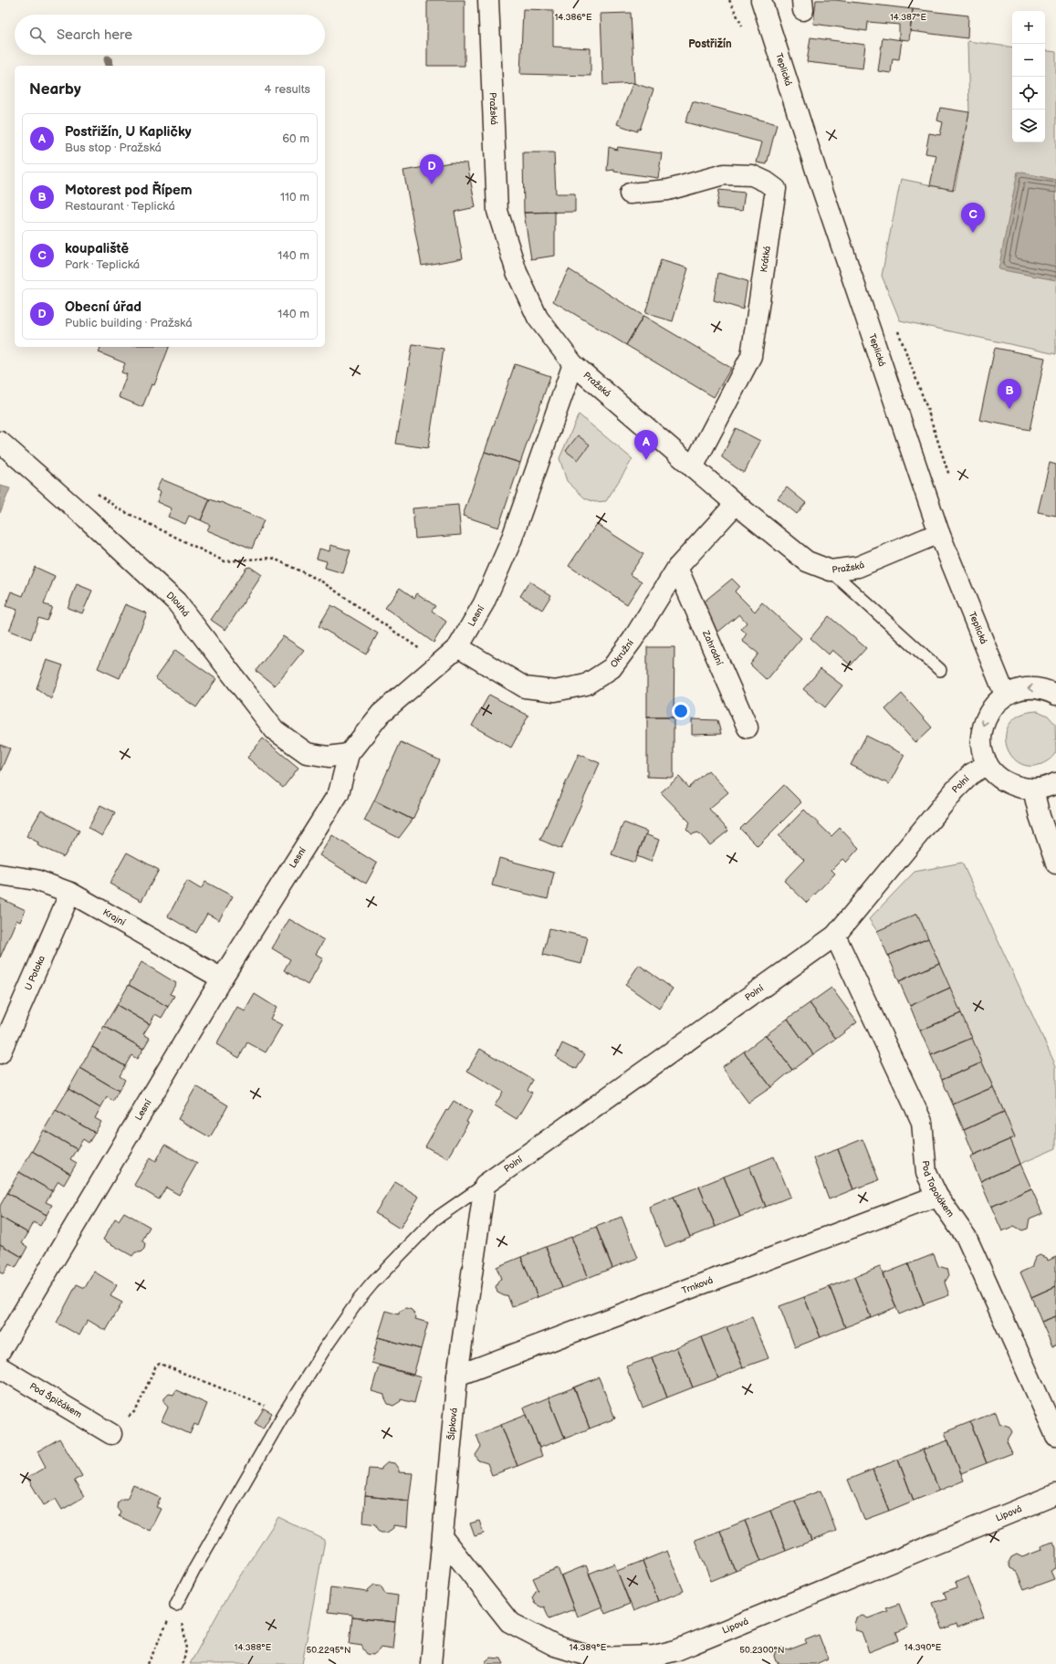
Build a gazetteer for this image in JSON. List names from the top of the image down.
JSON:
{
  "streets": {
    "street": [
      "Teplická",
      "Pražská",
      "Krátká",
      "Dlouhá",
      "Lesní",
      "Zahradní",
      "Okružní",
      "Polní",
      "Krajní",
      "U Potoka",
      "Pod Topolákem",
      "Trnková",
      "Pod Špičákem",
      "Šípková",
      "Lipová"
    ]
  },
  "crossings": [
    ["Teplická", "Pražská"],
    ["Pražská", "Krátká"],
    ["Pražská", "Lesní"],
    ["Pražská", "Okružní"],
    ["Dlouhá", "Lesní"],
    ["Lesní", "Okružní"],
    ["Lesní", "Krajní"],
    ["Zahradní", "Okružní"],
    ["Polní", "Pod Topolákem"],
    ["Polní", "Šípková"],
    ["Krajní", "U Potoka"],
    ["Pod Topolákem", "Trnková"],
    ["Trnková", "Šípková"],
    ["Šípková", "Lipová"]
  ],
  "districts": ["Postřižín"],
  "page": {
    "map_buttons": ["+", "−"],
    "search": "Search here",
    "heading": ["Nearby", "4 results"],
    "list": [
      {
        "mark": "A",
        "name": "Postřižín, U Kapličky",
        "note": "Bus stop · Pražská",
        "value": "60 m"
      },
      {
        "mark": "B",
        "name": "Motorest pod Řípem",
        "note": "Restaurant · Teplická",
        "value": "110 m"
      },
      {
        "mark": "C",
        "name": "koupaliště",
        "note": "Park · Teplická",
        "value": "140 m"
      },
      {
        "mark": "D",
        "name": "Obecní úřad",
        "note": "Public building · Pražská",
        "value": "140 m"
      }
    ],
    "pins": [
      "D",
      "C",
      "B",
      "A"
    ]
  },
  "coordinates": [
    "14.386°E",
    "14.387°E",
    "14.388°E",
    "14.389°E",
    "14.390°E",
    "50.2295°N",
    "50.2300°N"
  ]
}
